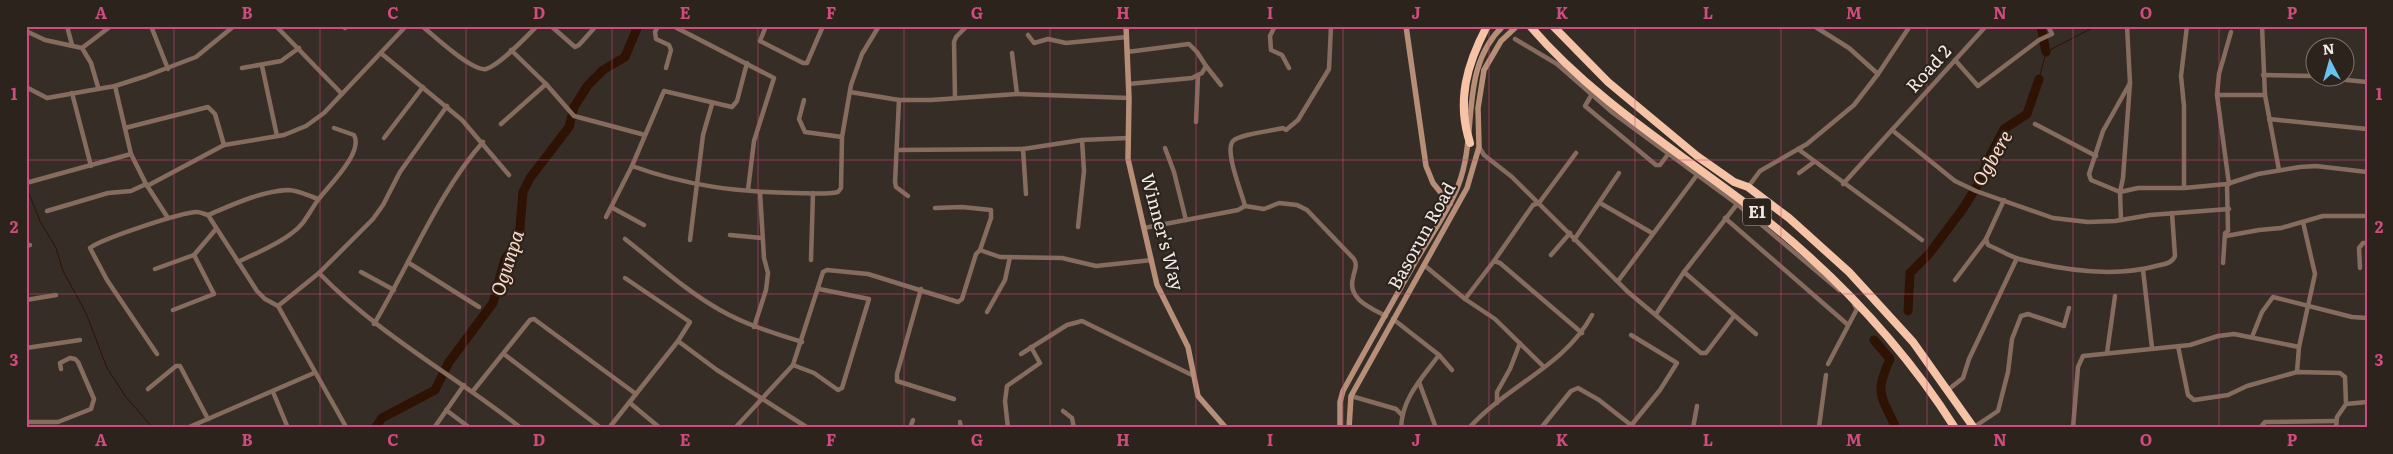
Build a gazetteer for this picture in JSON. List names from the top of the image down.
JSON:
{
  "streets": {
    "highway": ["E1"],
    "main road": ["Winner's Way", "Basorun Road"],
    "street": ["Road 2"]
  },
  "water": ["Ogbere", "Ogunpa"],
  "north": "top",
  "grid": {
    "columns": [
      "A",
      "B",
      "C",
      "D",
      "E",
      "F",
      "G",
      "H",
      "I",
      "J",
      "K",
      "L",
      "M",
      "N",
      "O",
      "P"
    ],
    "rows": ["1", "2", "3"]
  }
}
